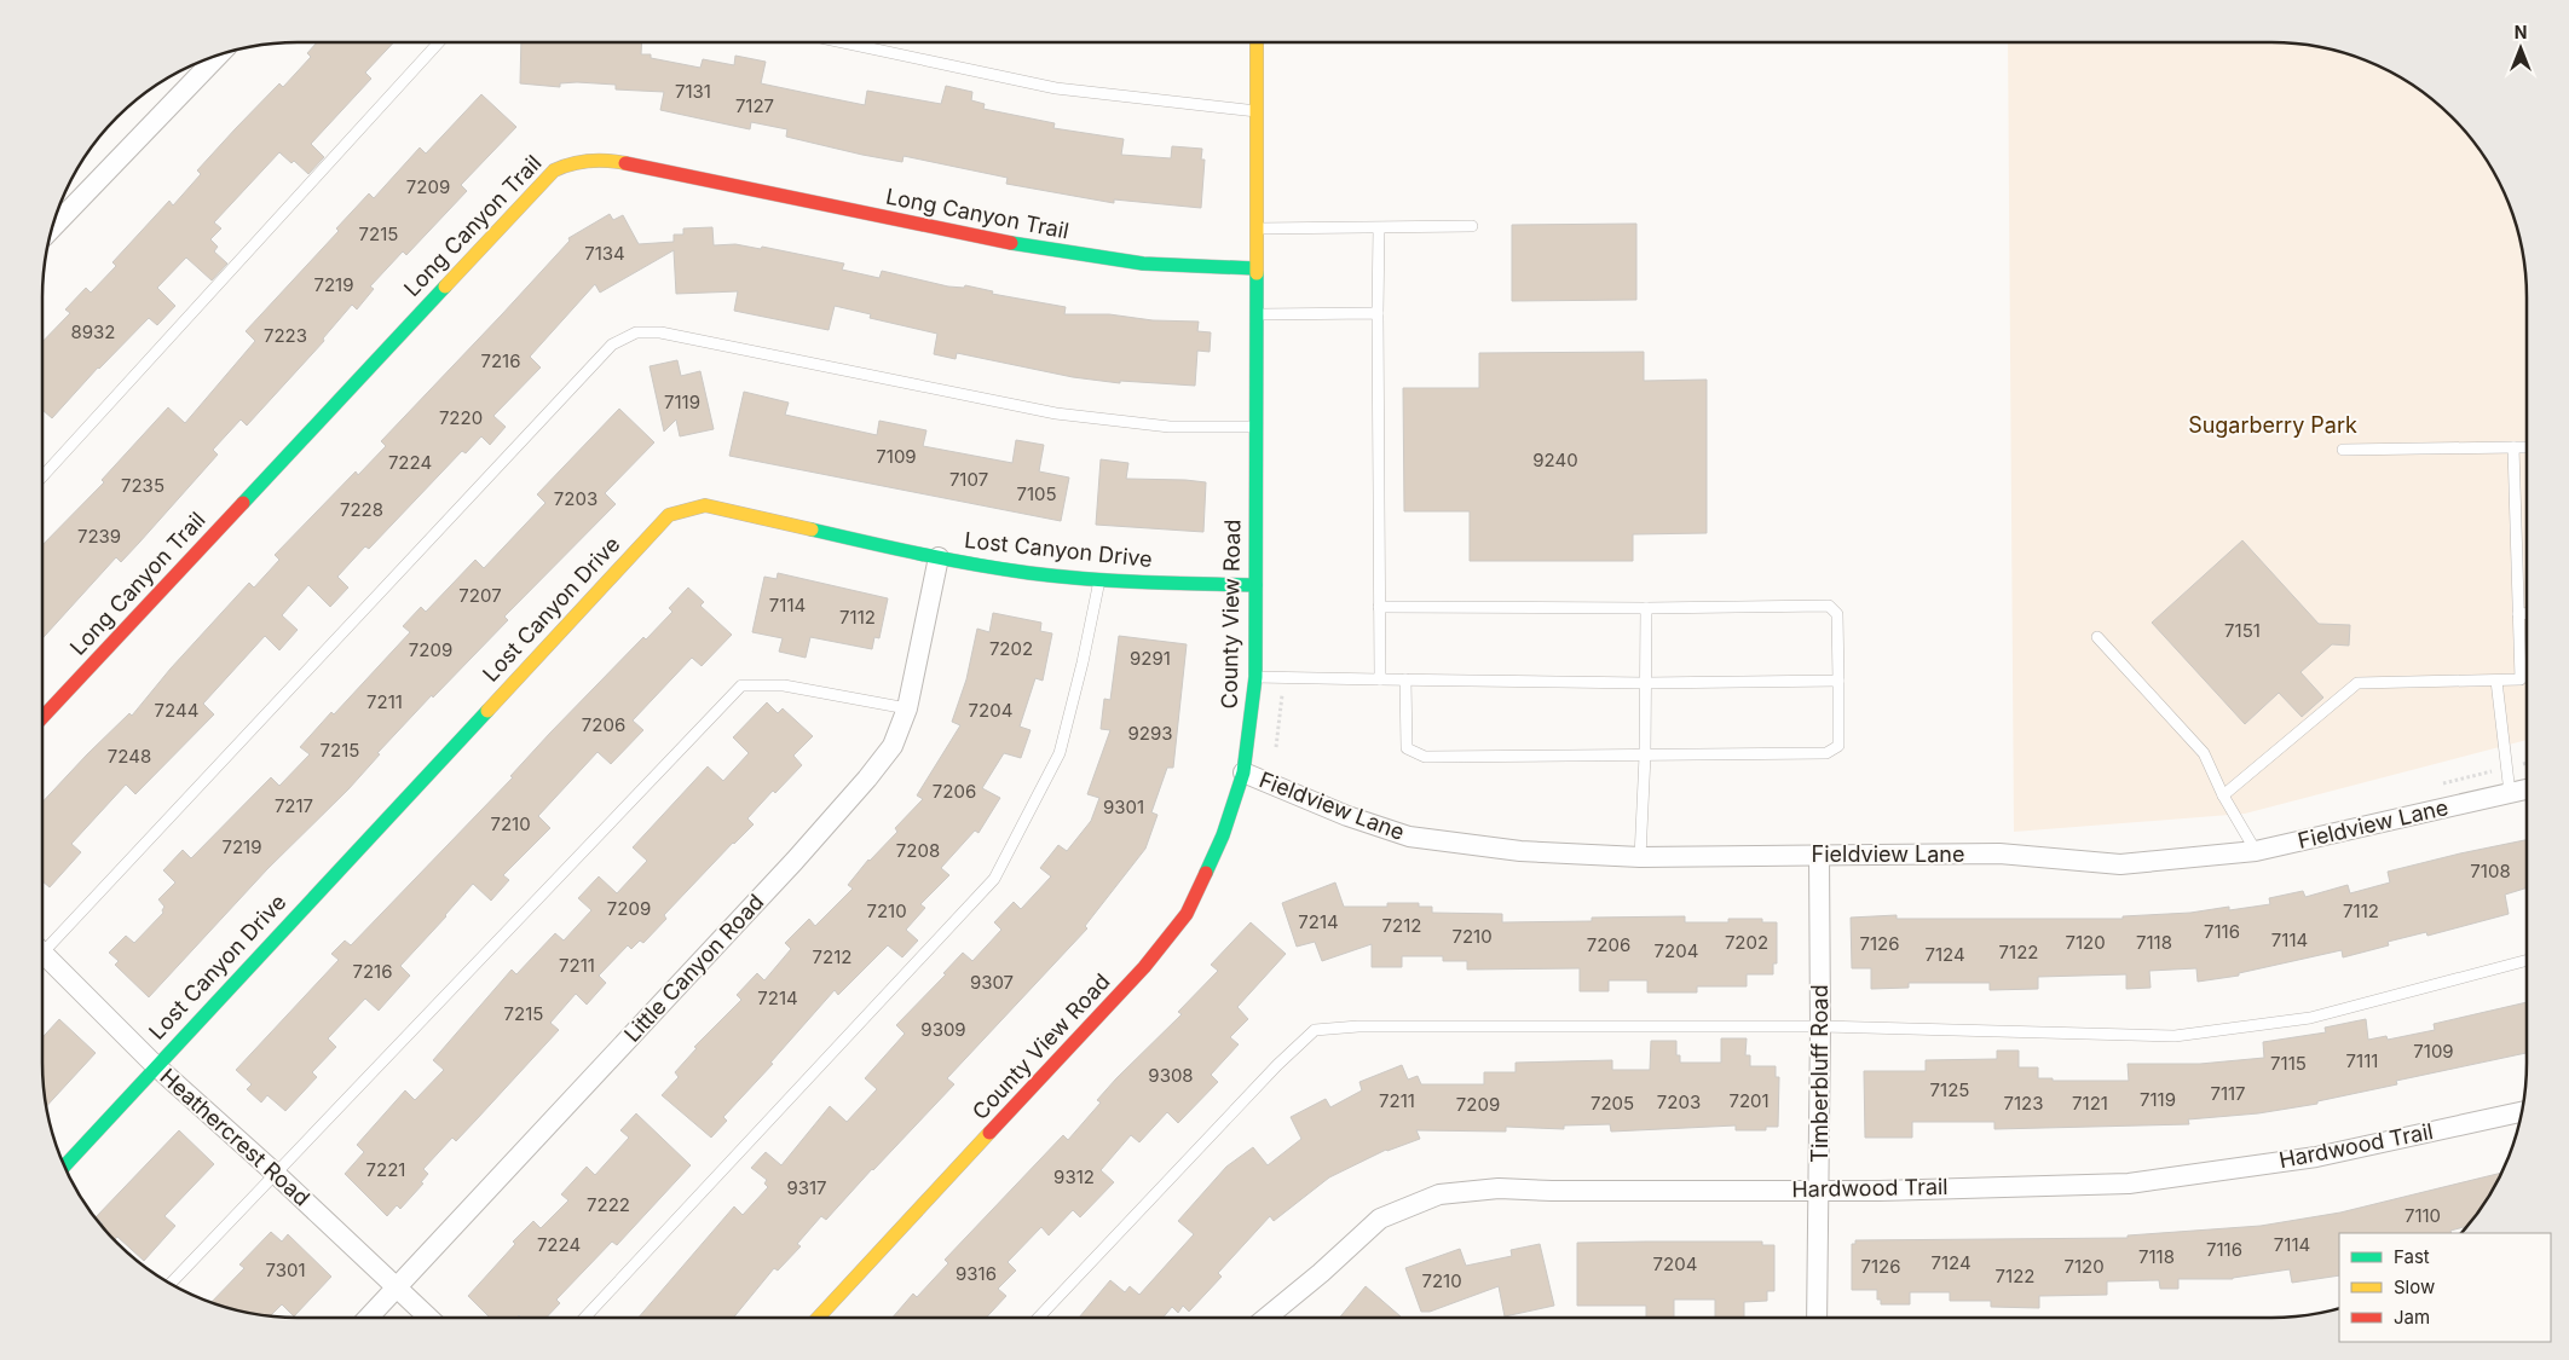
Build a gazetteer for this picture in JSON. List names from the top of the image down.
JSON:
{
  "streets": {
    "street": [
      "Long Canyon Trail",
      "Lost Canyon Drive",
      "County View Road",
      "Fieldview Lane",
      "Little Canyon Road",
      "Timberbluff Road",
      "Heathercrest Road",
      "Hardwood Trail"
    ]
  },
  "crossings": [
    ["Long Canyon Trail", "County View Road"],
    ["Lost Canyon Drive", "County View Road"],
    ["Lost Canyon Drive", "Little Canyon Road"],
    ["Lost Canyon Drive", "Heathercrest Road"],
    ["County View Road", "Fieldview Lane"],
    ["Fieldview Lane", "Timberbluff Road"],
    ["Little Canyon Road", "Heathercrest Road"],
    ["Timberbluff Road", "Hardwood Trail"]
  ],
  "parks": ["Sugarberry Park"],
  "house_numbers": [
    "7131",
    "7127",
    "7209",
    "7215",
    "7134",
    "7219",
    "8932",
    "7223",
    "7216",
    "7119",
    "7220",
    "7109",
    "9240",
    "7224",
    "7107",
    "7235",
    "7105",
    "7203",
    "7228",
    "7239",
    "7207",
    "7114",
    "7112",
    "7151",
    "7202",
    "7209",
    "9291",
    "7211",
    "7244",
    "7204",
    "7206",
    "9293",
    "7215",
    "7248",
    "7206",
    "7217",
    "9301",
    "7210",
    "7219",
    "7208",
    "7108",
    "7209",
    "7210",
    "7112",
    "7214",
    "7212",
    "7116",
    "7210",
    "7114",
    "7202",
    "7120",
    "7118",
    "7126",
    "7206",
    "7204",
    "7122",
    "7124",
    "7212",
    "7211",
    "7216",
    "9307",
    "7214",
    "7215",
    "9309",
    "7109",
    "7111",
    "7115",
    "9308",
    "7125",
    "7117",
    "7119",
    "7211",
    "7201",
    "7203",
    "7205",
    "7123",
    "7121",
    "7209",
    "7221",
    "9312",
    "9317",
    "7222",
    "7110",
    "7224",
    "7114",
    "7116",
    "7118",
    "7124",
    "7204",
    "7126",
    "7120",
    "7301",
    "9316",
    "7122",
    "7210"
  ],
  "legend": ["Fast", "Slow", "Jam"],
  "north": "top"
}
